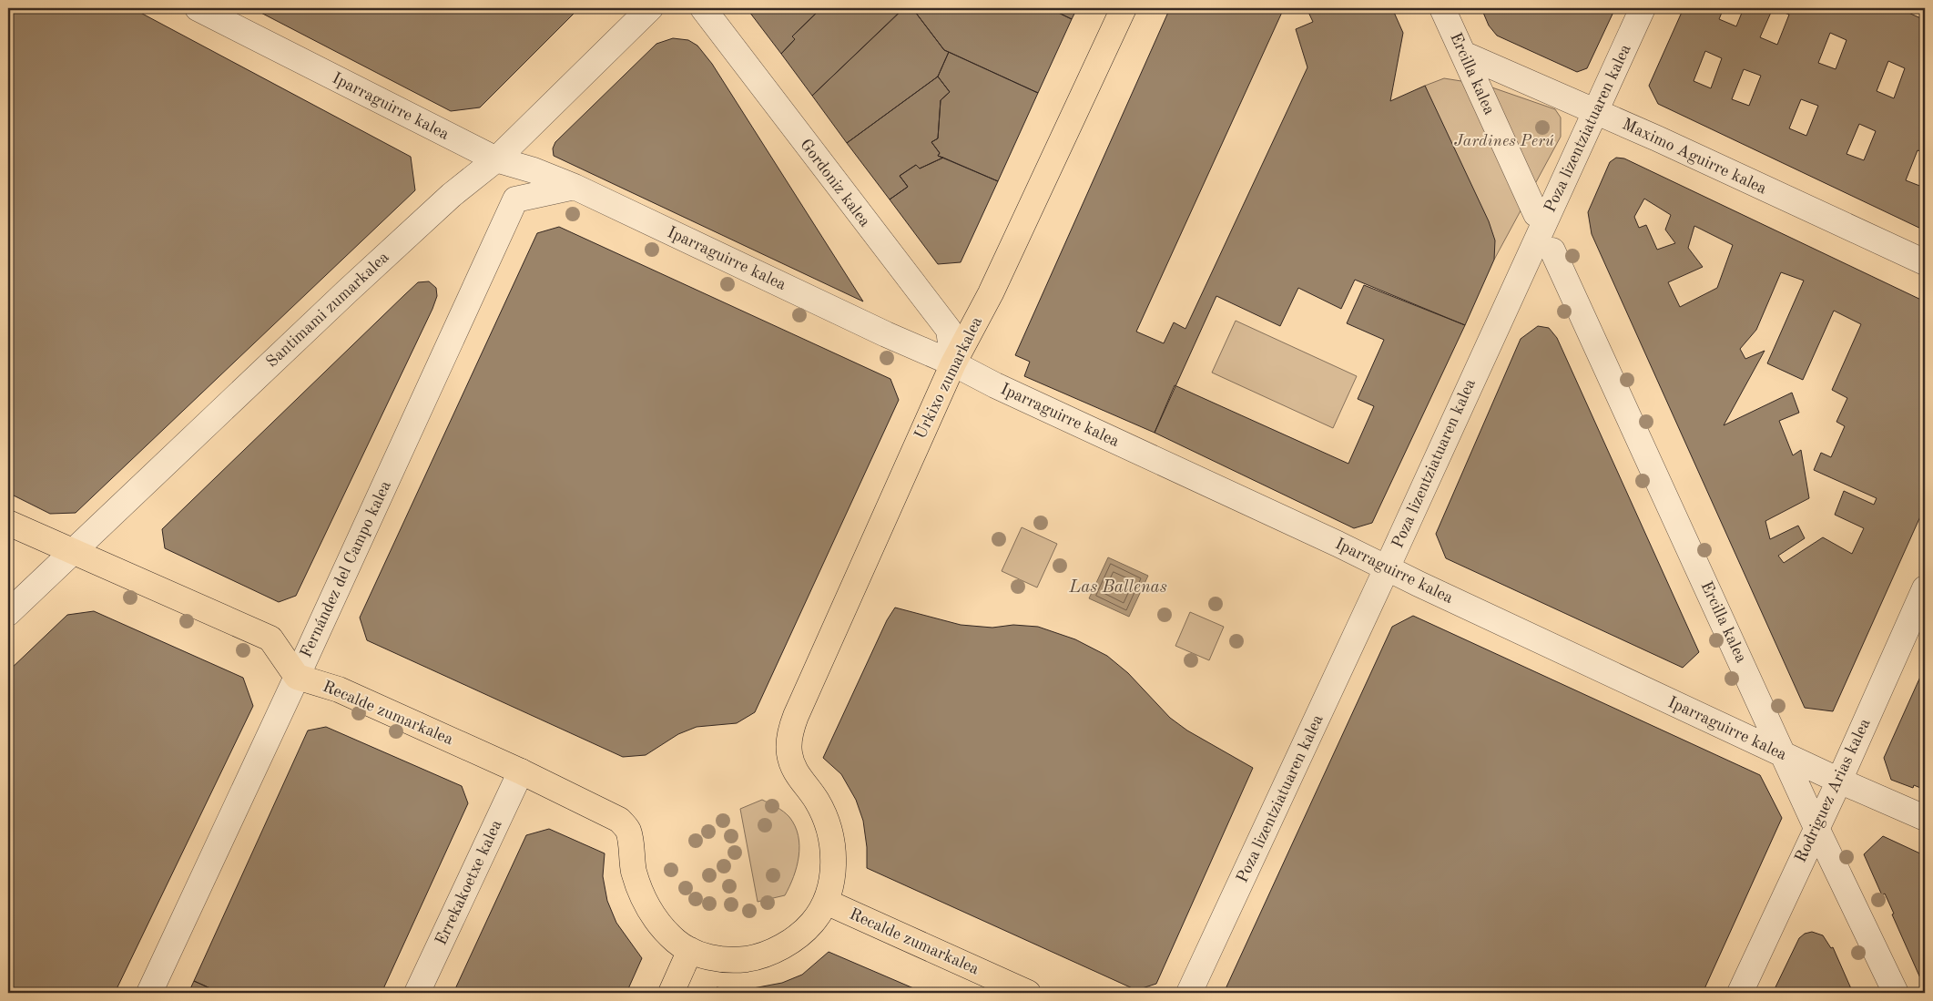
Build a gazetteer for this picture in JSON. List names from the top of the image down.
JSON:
{
  "streets": {
    "main road": ["Urkixo zumarkalea", "Recalde zumarkalea"],
    "street": [
      "Ercilla kalea",
      "Iparraguirre kalea",
      "Poza lizentziatuaren kalea",
      "Maximo Aguirre kalea",
      "Gordoniz kalea",
      "Santimami zumarkalea",
      "Fernández del Campo kalea",
      "Rodriguez Arias kalea",
      "Errekakoetxe kalea"
    ]
  },
  "crossings": [
    ["Ercilla kalea", "Iparraguirre kalea"],
    ["Ercilla kalea", "Maximo Aguirre kalea"],
    ["Ercilla kalea", "Rodriguez Arias kalea"],
    ["Iparraguirre kalea", "Poza lizentziatuaren kalea"],
    ["Iparraguirre kalea", "Gordoniz kalea"],
    ["Iparraguirre kalea", "Santimami zumarkalea"],
    ["Iparraguirre kalea", "Urkixo zumarkalea"],
    ["Iparraguirre kalea", "Fernández del Campo kalea"],
    ["Iparraguirre kalea", "Rodriguez Arias kalea"],
    ["Poza lizentziatuaren kalea", "Maximo Aguirre kalea"],
    ["Gordoniz kalea", "Urkixo zumarkalea"],
    ["Urkixo zumarkalea", "Recalde zumarkalea"],
    ["Fernández del Campo kalea", "Recalde zumarkalea"],
    ["Recalde zumarkalea", "Errekakoetxe kalea"]
  ],
  "water": ["Las Ballenas"],
  "parks": ["Jardines Perú"]
}
